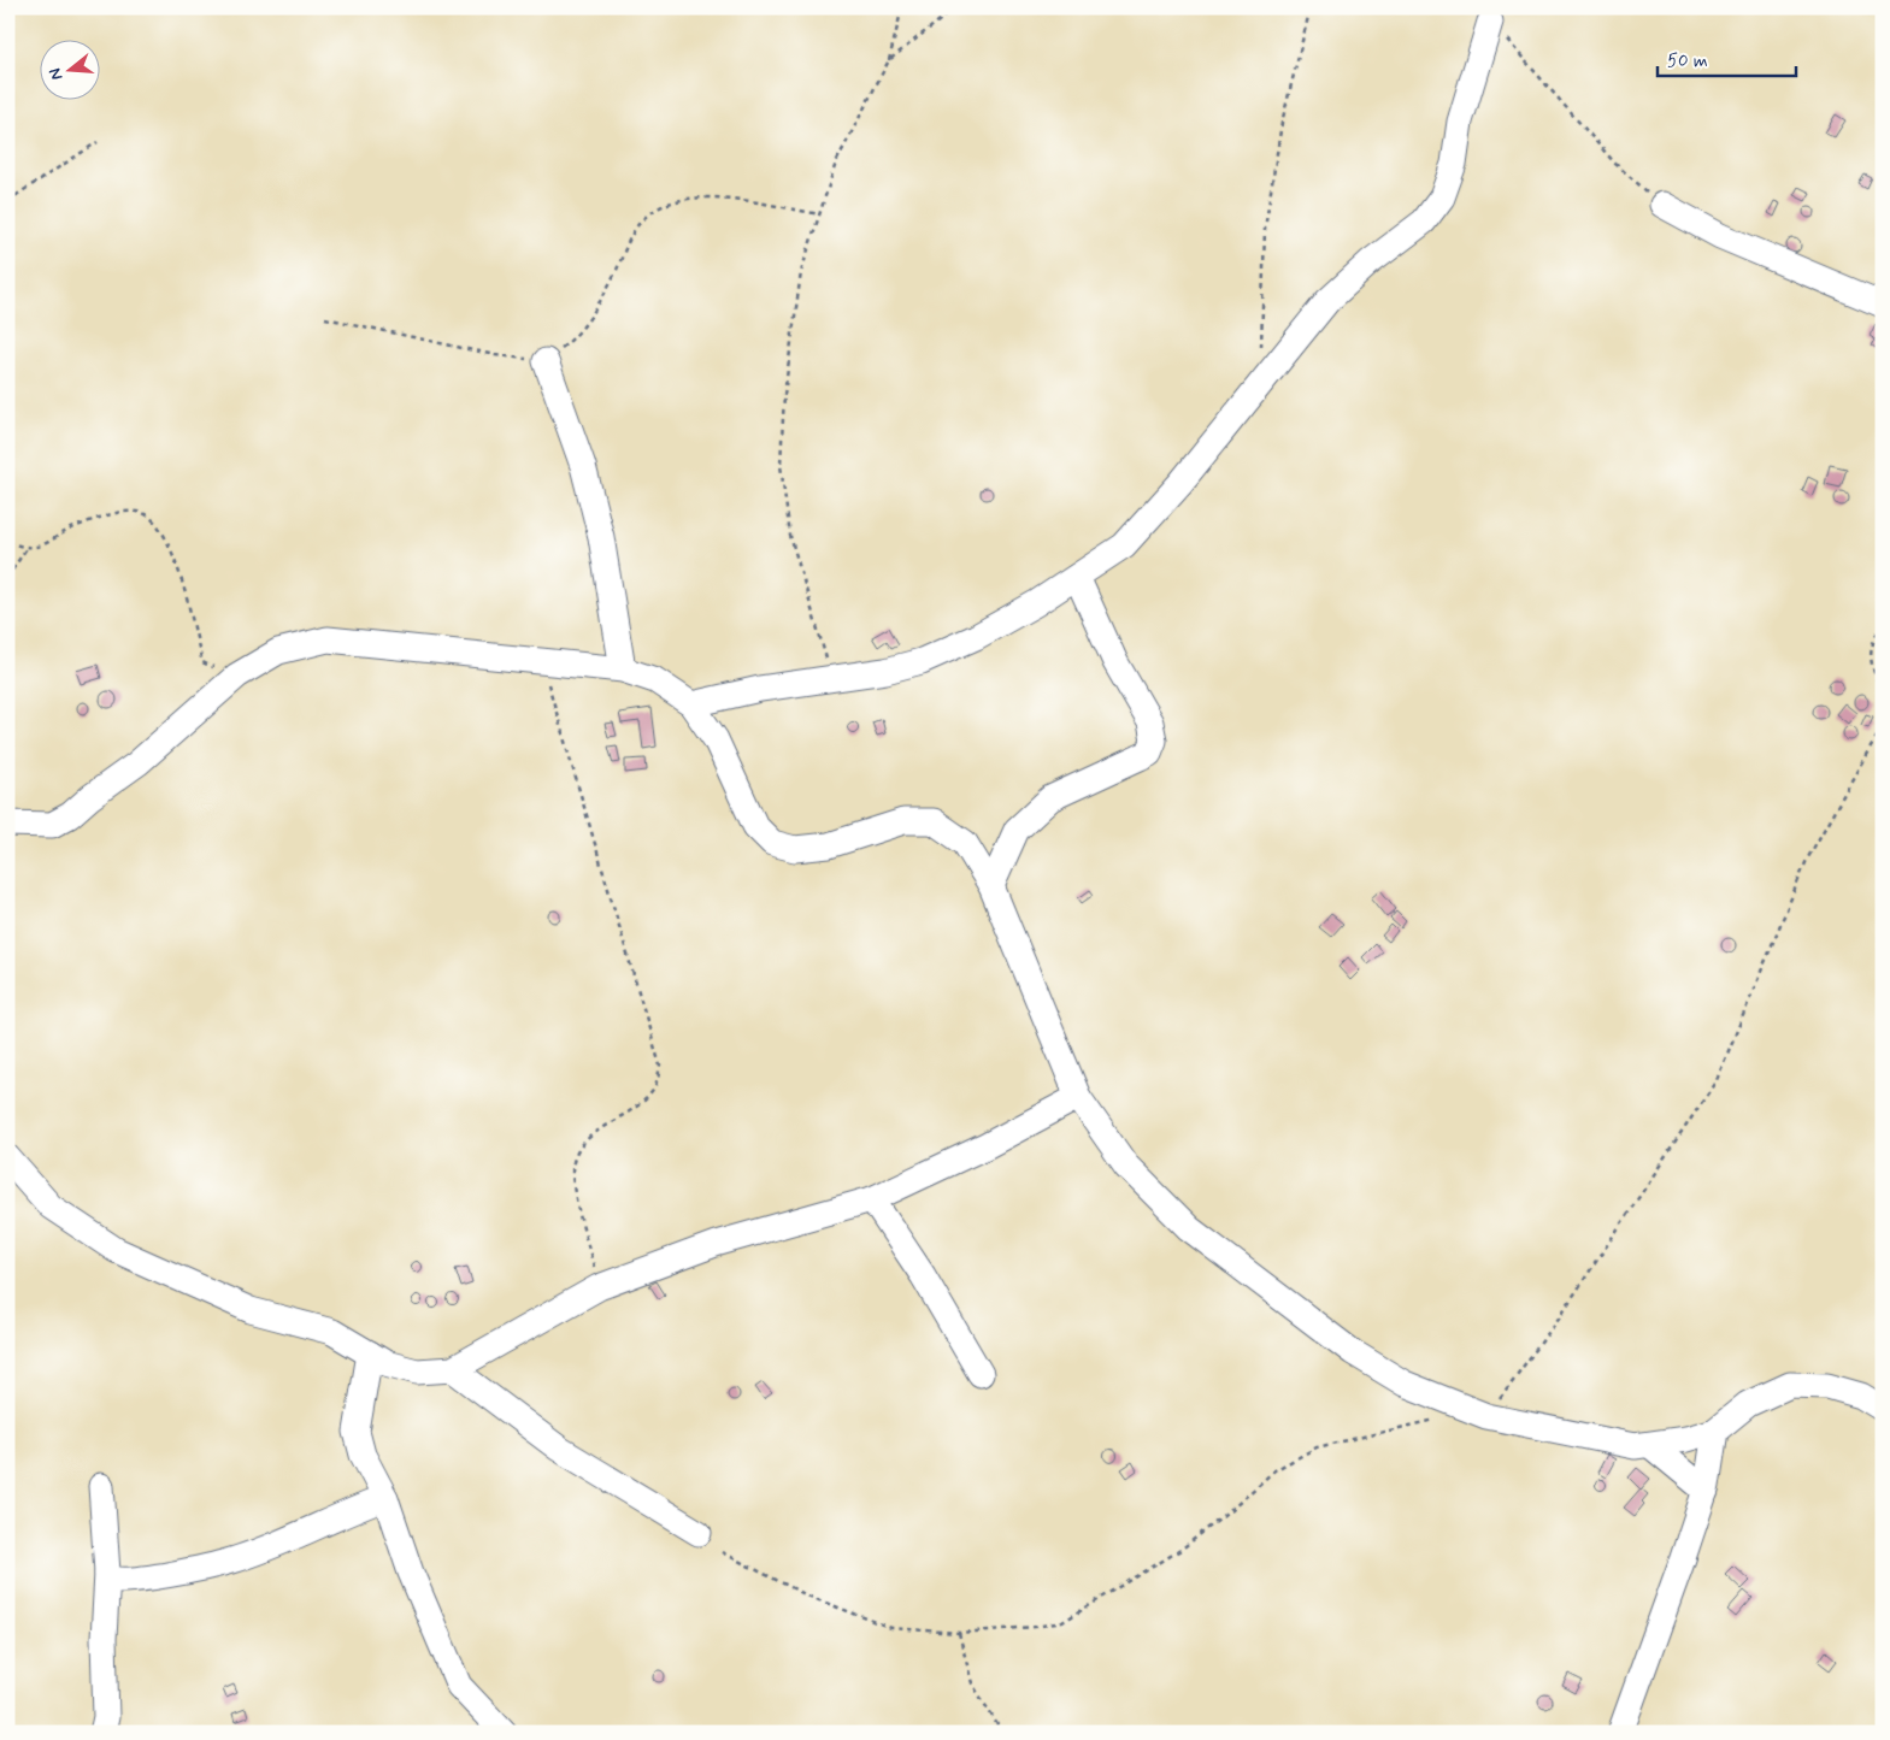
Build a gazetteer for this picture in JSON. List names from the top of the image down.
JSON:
{
  "scale_bar": "50 m",
  "north": "left"
}
